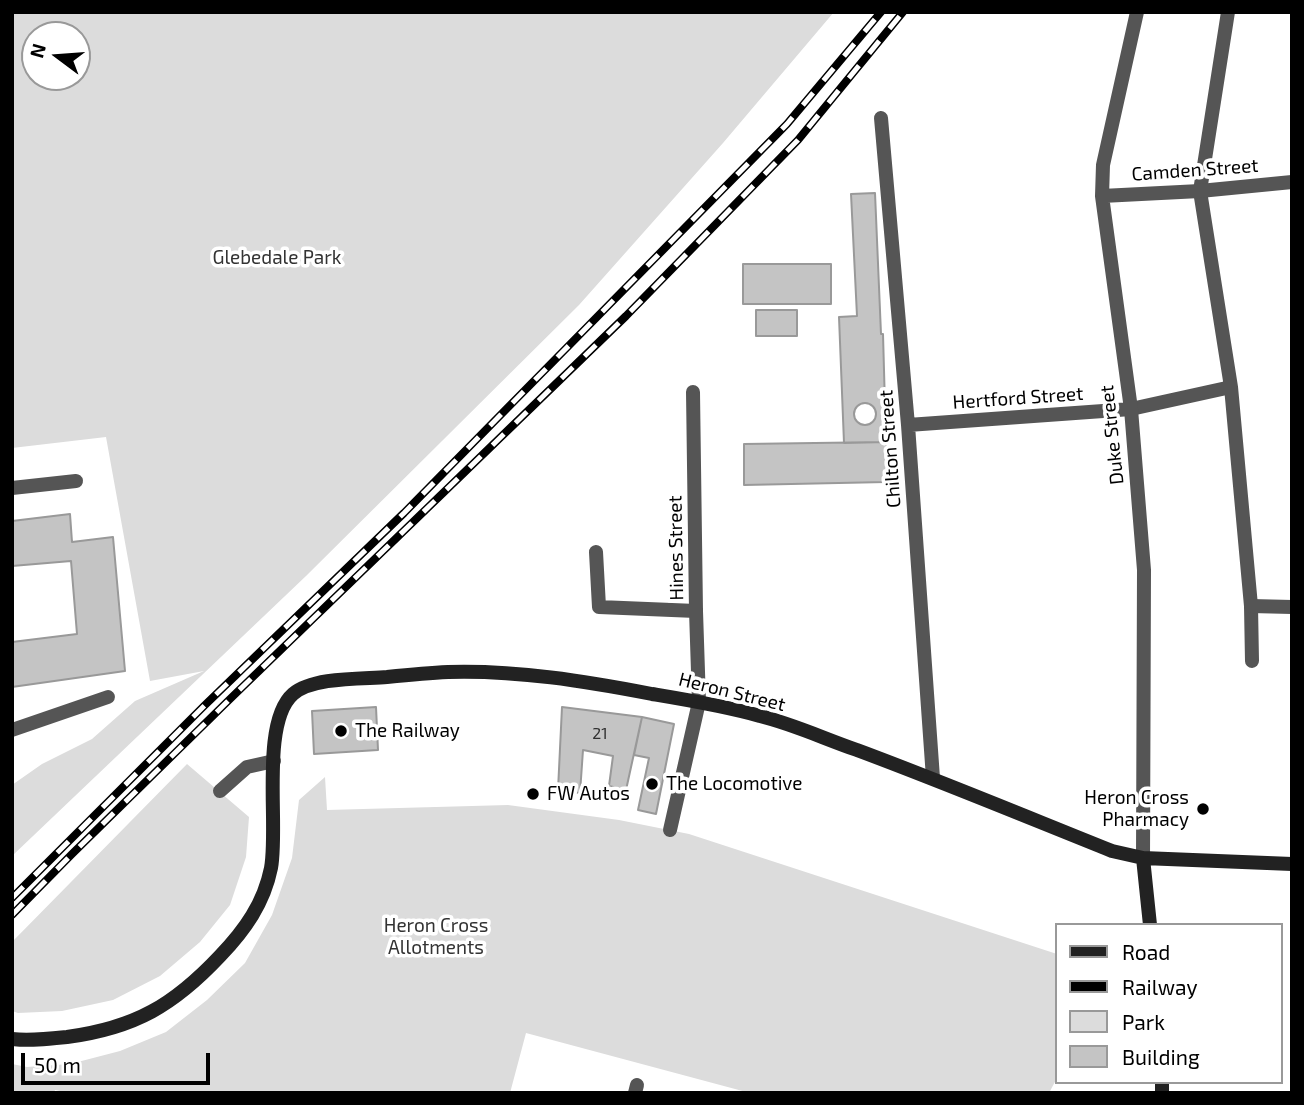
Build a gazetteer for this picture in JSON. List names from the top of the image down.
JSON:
{
  "streets": {
    "street": [
      "Camden Street",
      "Hertford Street",
      "Duke Street",
      "Chilton Street",
      "Hines Street",
      "Heron Street"
    ]
  },
  "crossings": [
    ["Camden Street", "Duke Street"],
    ["Hertford Street", "Duke Street"],
    ["Hertford Street", "Chilton Street"],
    ["Duke Street", "Heron Street"],
    ["Chilton Street", "Heron Street"],
    ["Hines Street", "Heron Street"]
  ],
  "parks": ["Glebedale Park", "Heron Cross Allotments"],
  "places": [
    "The Railway",
    "The Locomotive",
    "FW Autos",
    "Heron Cross Pharmacy"
  ],
  "house_numbers": ["21"],
  "legend": [
    "Road",
    "Railway",
    "Park",
    "Building"
  ],
  "scale_bar": "50 m",
  "north": "left"
}
